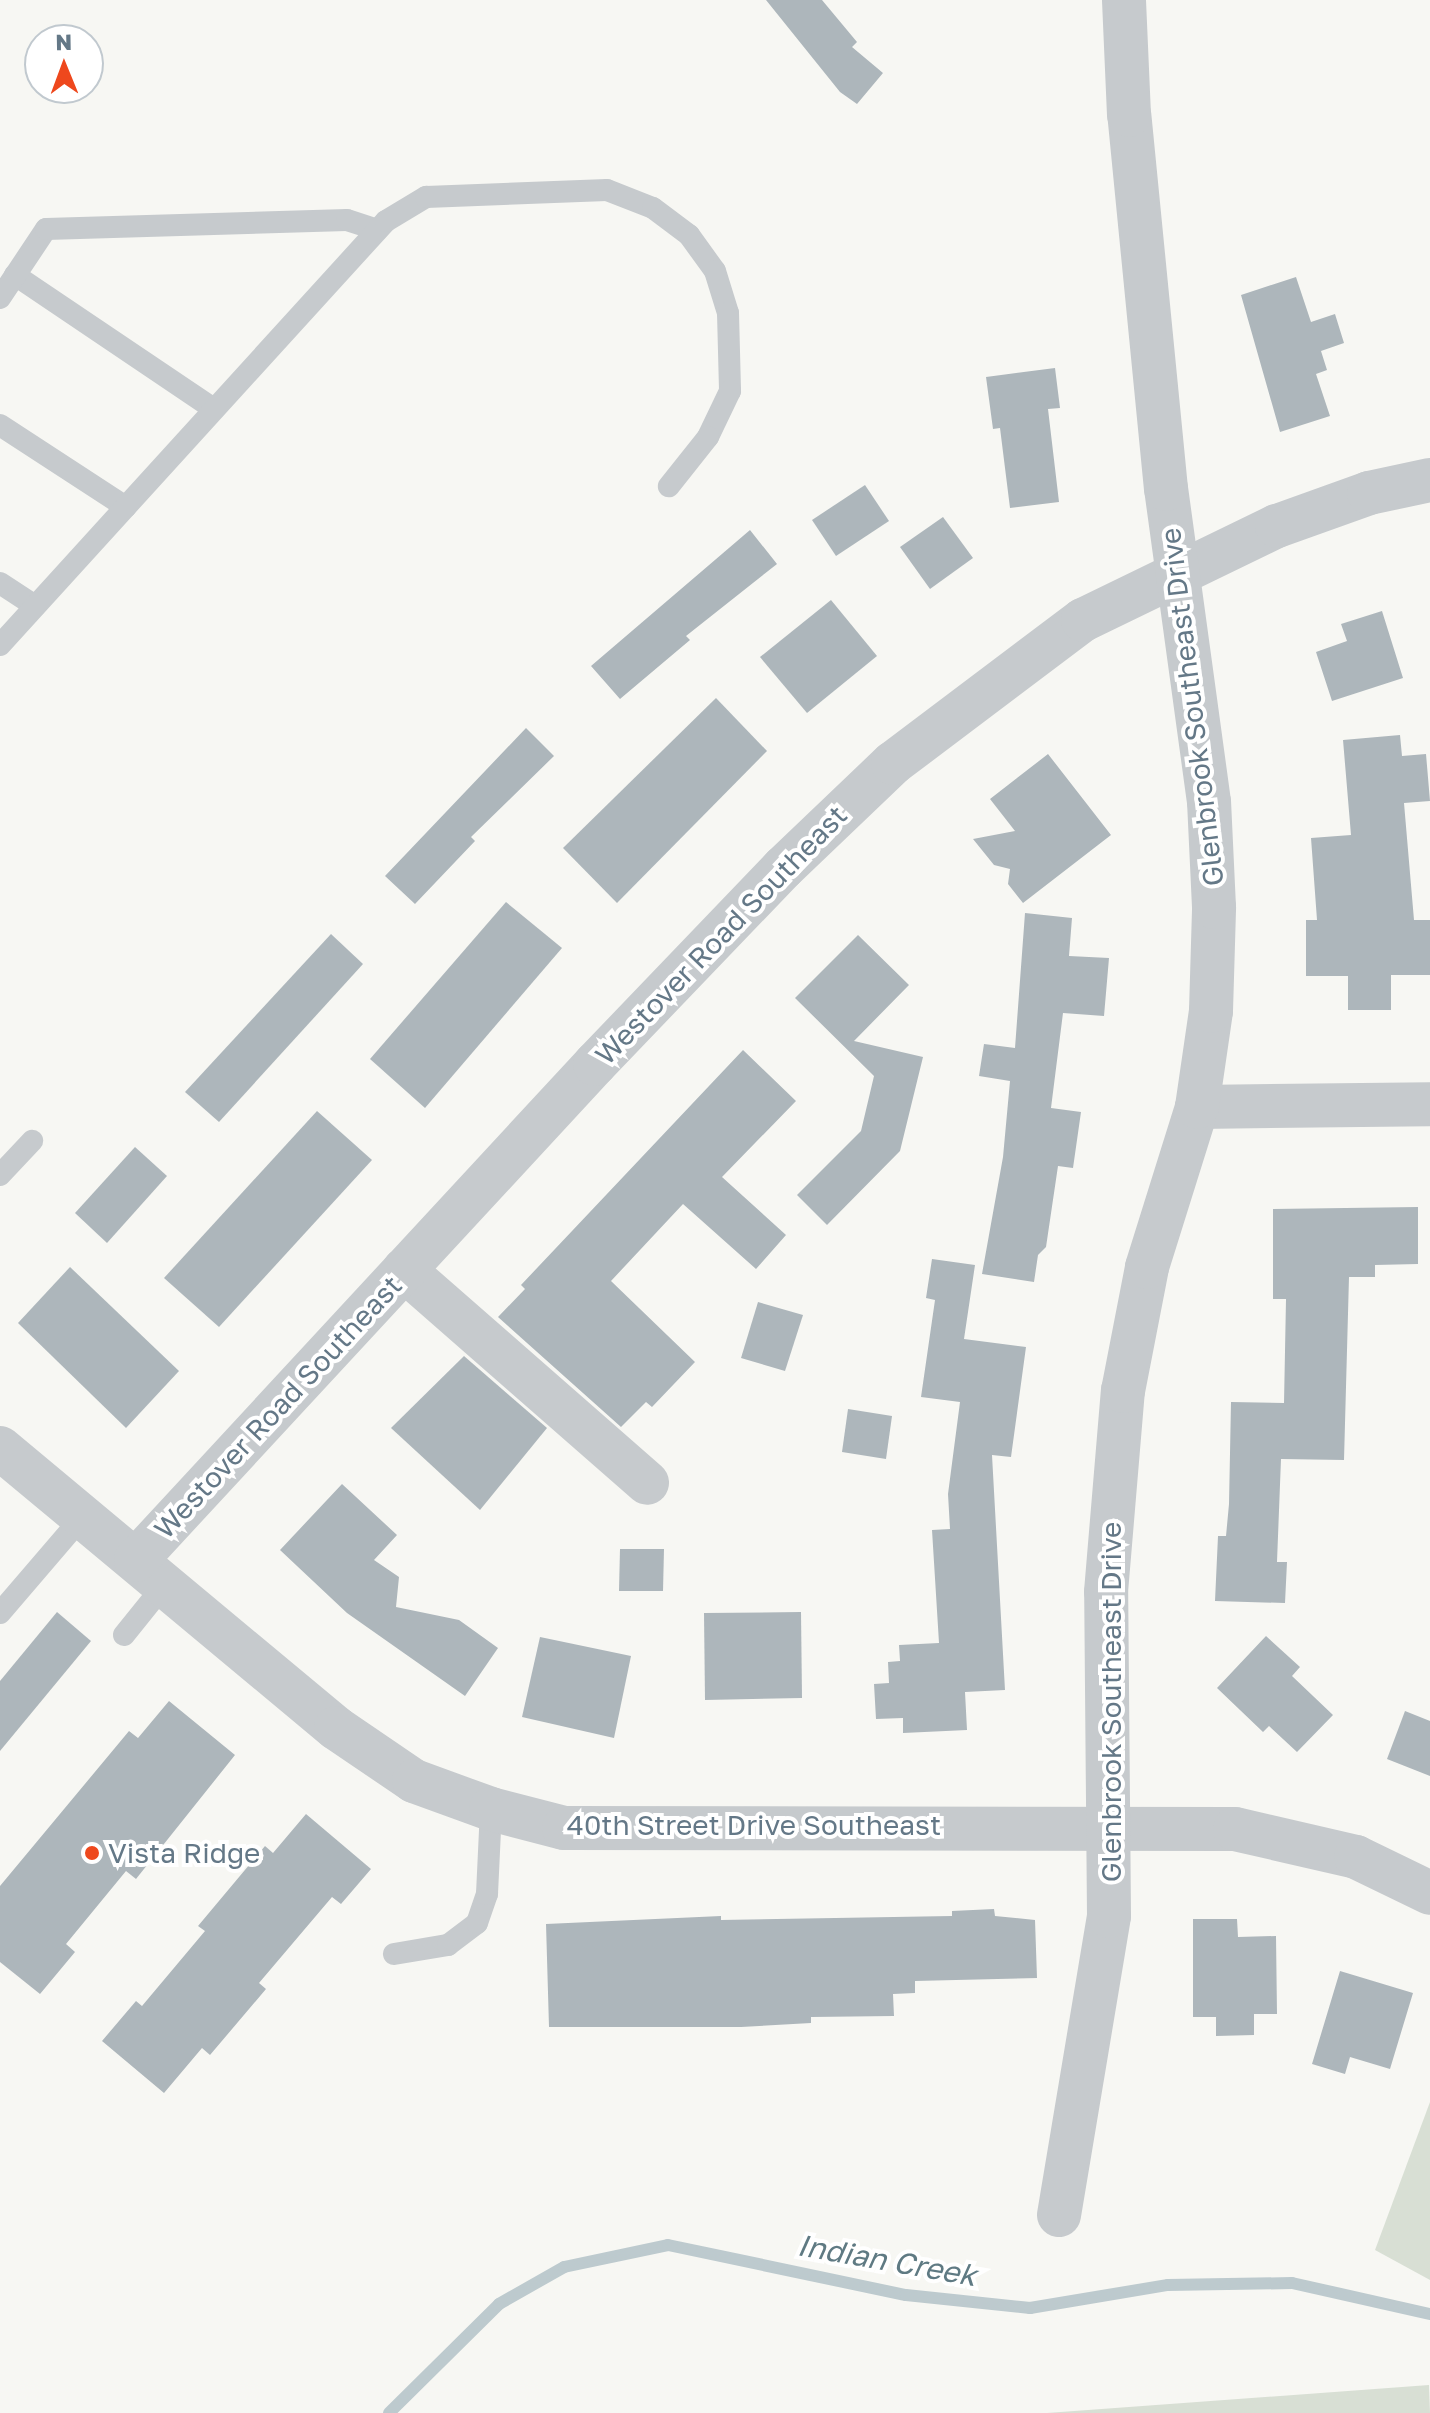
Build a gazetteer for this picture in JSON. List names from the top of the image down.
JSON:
{
  "streets": {
    "street": ["Glenbrook Southeast Drive", "Westover Road Southeast", "40th Street Drive Southeast"]
  },
  "crossings": [
    ["Glenbrook Southeast Drive", "Westover Road Southeast"],
    ["Glenbrook Southeast Drive", "40th Street Drive Southeast"],
    ["Westover Road Southeast", "40th Street Drive Southeast"]
  ],
  "water": ["Indian Creek"],
  "places": ["Vista Ridge"],
  "north": "top"
}
